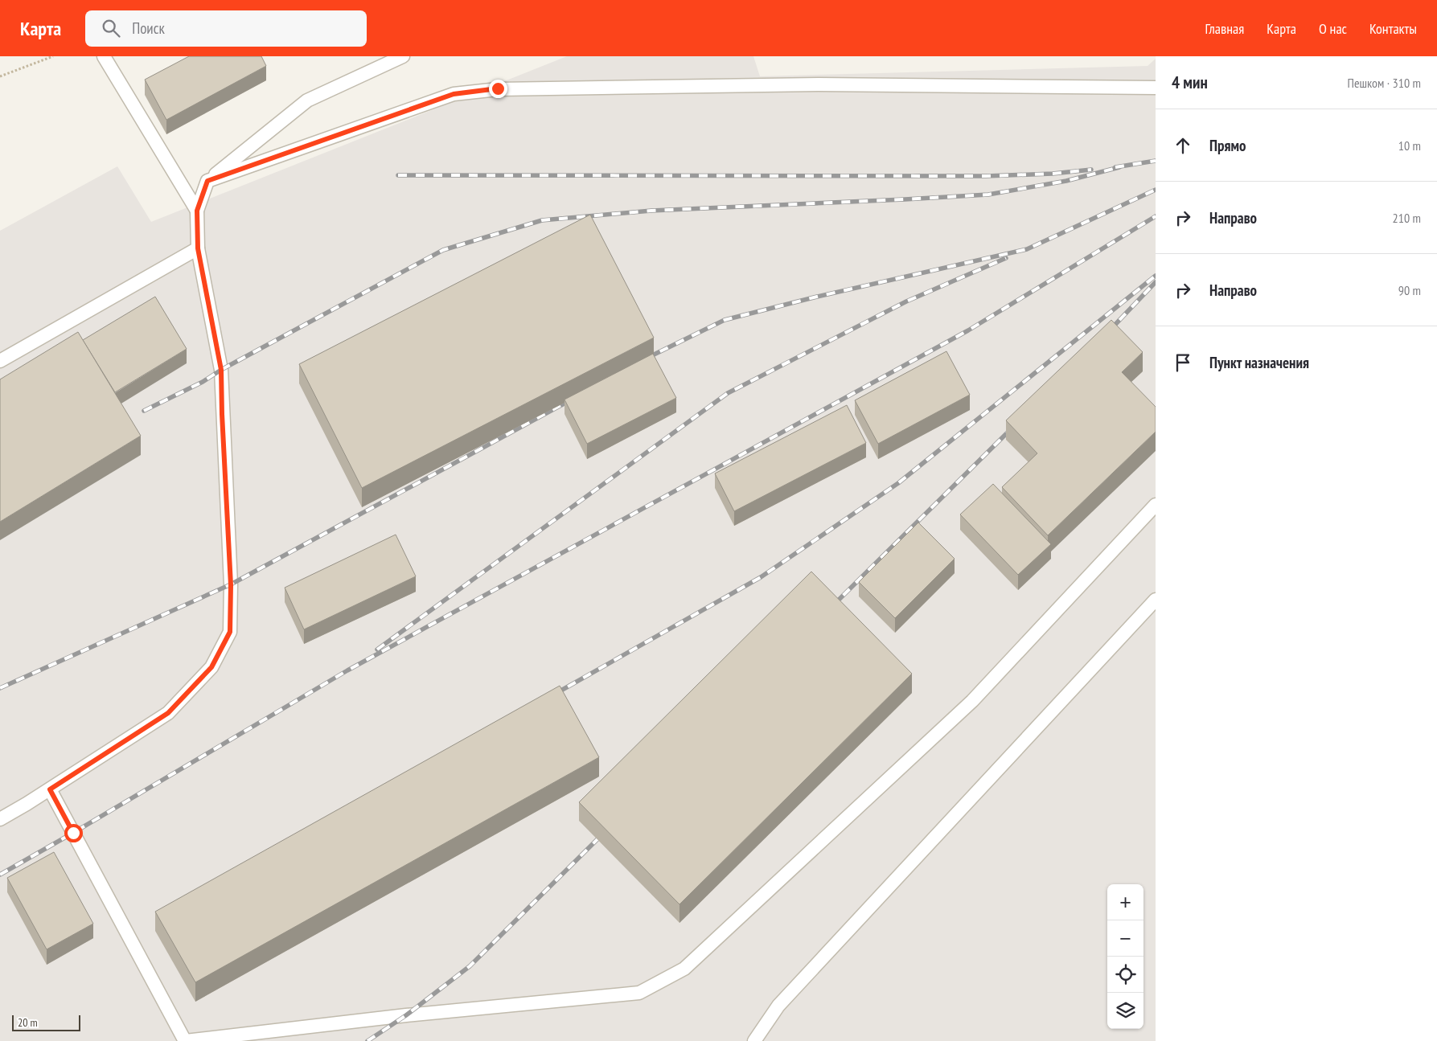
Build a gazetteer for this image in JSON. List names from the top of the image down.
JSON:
{
  "scale_bar": "20 m",
  "page": {
    "header": "Карта",
    "search": "Поиск",
    "nav": [
      "Главная",
      "Карта",
      "О нас",
      "Контакты"
    ],
    "heading": ["4 мин", "Пешком · 310 m"],
    "list": [
      ["Прямо", "10 m"],
      ["Направо", "210 m"],
      ["Направо", "90 m"],
      "Пункт назначения"
    ],
    "map_buttons": ["+", "−"],
    "scale": "20 m"
  }
}
